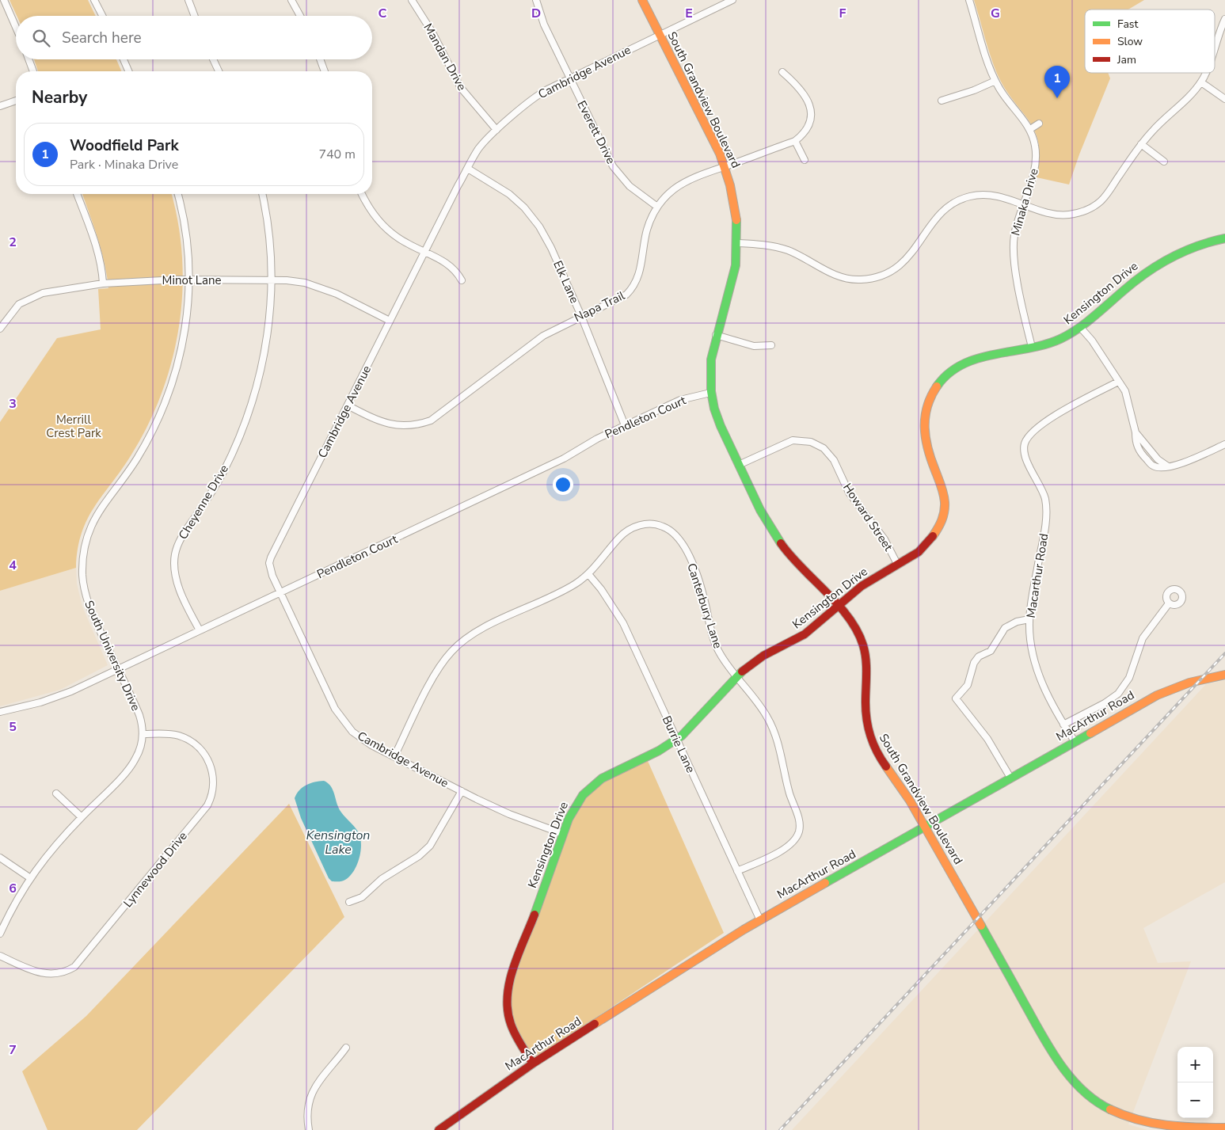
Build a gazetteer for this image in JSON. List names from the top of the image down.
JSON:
{
  "streets": {
    "street": [
      "Mandan Drive",
      "Cambridge Avenue",
      "South Grandview Boulevard",
      "Everett Drive",
      "Minaka Drive",
      "Minot Lane",
      "Elk Lane",
      "Kensington Drive",
      "Napa Trail",
      "Pendleton Court",
      "Cheyenne Drive",
      "Howard Street",
      "Macarthur Road",
      "Canterbury Lane",
      "South University Drive",
      "MacArthur Road",
      "Burrie Lane",
      "Lynnewood Drive"
    ]
  },
  "crossings": [
    ["Mandan Drive", "Cambridge Avenue"],
    ["Cambridge Avenue", "South Grandview Boulevard"],
    ["Cambridge Avenue", "Everett Drive"],
    ["Cambridge Avenue", "Minot Lane"],
    ["Cambridge Avenue", "Elk Lane"],
    ["Cambridge Avenue", "Kensington Drive"],
    ["Cambridge Avenue", "Napa Trail"],
    ["Cambridge Avenue", "Pendleton Court"],
    ["Cambridge Avenue", "Canterbury Lane"],
    ["South Grandview Boulevard", "Kensington Drive"],
    ["South Grandview Boulevard", "Napa Trail"],
    ["South Grandview Boulevard", "Pendleton Court"],
    ["South Grandview Boulevard", "Howard Street"],
    ["South Grandview Boulevard", "MacArthur Road"],
    ["Everett Drive", "Napa Trail"],
    ["Minaka Drive", "Kensington Drive"],
    ["Minot Lane", "Cheyenne Drive"],
    ["Minot Lane", "South University Drive"],
    ["Elk Lane", "Napa Trail"],
    ["Elk Lane", "Pendleton Court"],
    ["Kensington Drive", "Howard Street"],
    ["Kensington Drive", "Canterbury Lane"],
    ["Kensington Drive", "MacArthur Road"],
    ["Kensington Drive", "Burrie Lane"],
    ["Pendleton Court", "Cheyenne Drive"],
    ["Pendleton Court", "South University Drive"],
    ["Macarthur Road", "MacArthur Road"],
    ["Canterbury Lane", "Burrie Lane"],
    ["South University Drive", "Lynnewood Drive"],
    ["MacArthur Road", "Burrie Lane"]
  ],
  "water": ["Kensington Lake"],
  "parks": ["Merrill Crest Park"],
  "legend": ["Fast", "Slow", "Jam"],
  "page": {
    "search": "Search here",
    "pins": "1",
    "heading": "Nearby",
    "list": [
      {
        "mark": "1",
        "name": "Woodfield Park",
        "note": "Park · Minaka Drive",
        "value": "740 m"
      }
    ],
    "map_buttons": ["+", "−"]
  },
  "grid": {
    "columns": [
      "C",
      "D",
      "E",
      "F",
      "G"
    ],
    "rows": [
      "2",
      "3",
      "4",
      "5",
      "6",
      "7"
    ]
  }
}
